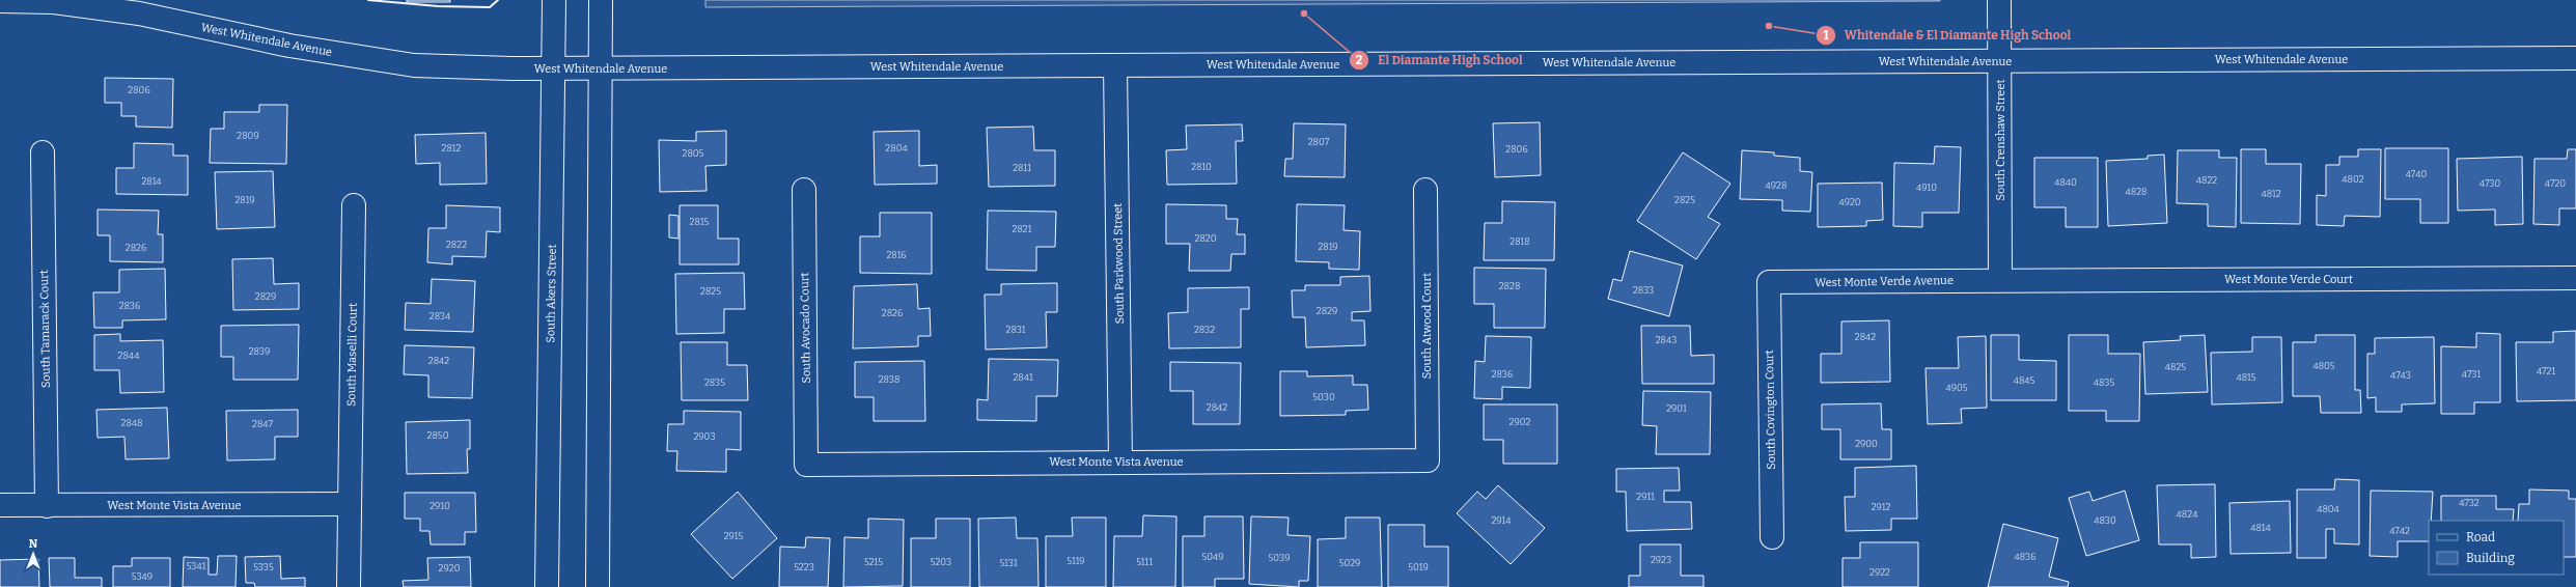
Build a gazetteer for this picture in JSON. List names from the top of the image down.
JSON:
{
  "streets": {
    "street": [
      "West Whitendale Avenue",
      "South Crenshaw Street",
      "South Parkwood Street",
      "West Monte Verde Court",
      "West Monte Verde Avenue",
      "South Akers Street",
      "South Atwood Court",
      "South Avocado Court",
      "South Tamarack Court",
      "South Maselli Court",
      "South Covington Court",
      "West Monte Vista Avenue"
    ]
  },
  "crossings": [
    ["West Whitendale Avenue", "South Crenshaw Street"],
    ["West Whitendale Avenue", "South Parkwood Street"],
    ["West Whitendale Avenue", "South Akers Street"],
    ["South Crenshaw Street", "West Monte Verde Court"],
    ["South Crenshaw Street", "West Monte Verde Avenue"],
    ["South Parkwood Street", "West Monte Vista Avenue"],
    ["West Monte Verde Court", "West Monte Verde Avenue"],
    ["West Monte Verde Avenue", "South Covington Court"],
    ["South Atwood Court", "West Monte Vista Avenue"],
    ["South Avocado Court", "West Monte Vista Avenue"],
    ["South Tamarack Court", "West Monte Vista Avenue"],
    ["South Maselli Court", "West Monte Vista Avenue"]
  ],
  "places": ["El Diamante High School", "Whitendale & El Diamante High School"],
  "house_numbers": [
    "2806",
    "2809",
    "2807",
    "2812",
    "2804",
    "2806",
    "2805",
    "2810",
    "2811",
    "4740",
    "4802",
    "4822",
    "2814",
    "4840",
    "4730",
    "4720",
    "4928",
    "4910",
    "4828",
    "4812",
    "2819",
    "2825",
    "4920",
    "2815",
    "2821",
    "2820",
    "2818",
    "2822",
    "2819",
    "2826",
    "2816",
    "2828",
    "2833",
    "2825",
    "2829",
    "2836",
    "2829",
    "2826",
    "2834",
    "2831",
    "2832",
    "2842",
    "2843",
    "2839",
    "2844",
    "2842",
    "4805",
    "4825",
    "4721",
    "2836",
    "4731",
    "4743",
    "2841",
    "4815",
    "2838",
    "4845",
    "2835",
    "4835",
    "4905",
    "5030",
    "2842",
    "2901",
    "2902",
    "2848",
    "2847",
    "2850",
    "2903",
    "2900",
    "2911",
    "4732",
    "2910",
    "2912",
    "4804",
    "4824",
    "2914",
    "4830",
    "4814",
    "4742",
    "2915",
    "5049",
    "4836",
    "5039",
    "2923",
    "5119",
    "5215",
    "5203",
    "5111",
    "5131",
    "5029",
    "5341",
    "5335",
    "5223",
    "5019",
    "2920",
    "2922",
    "5349"
  ],
  "legend": ["Road", "Building"],
  "north": "top"
}
